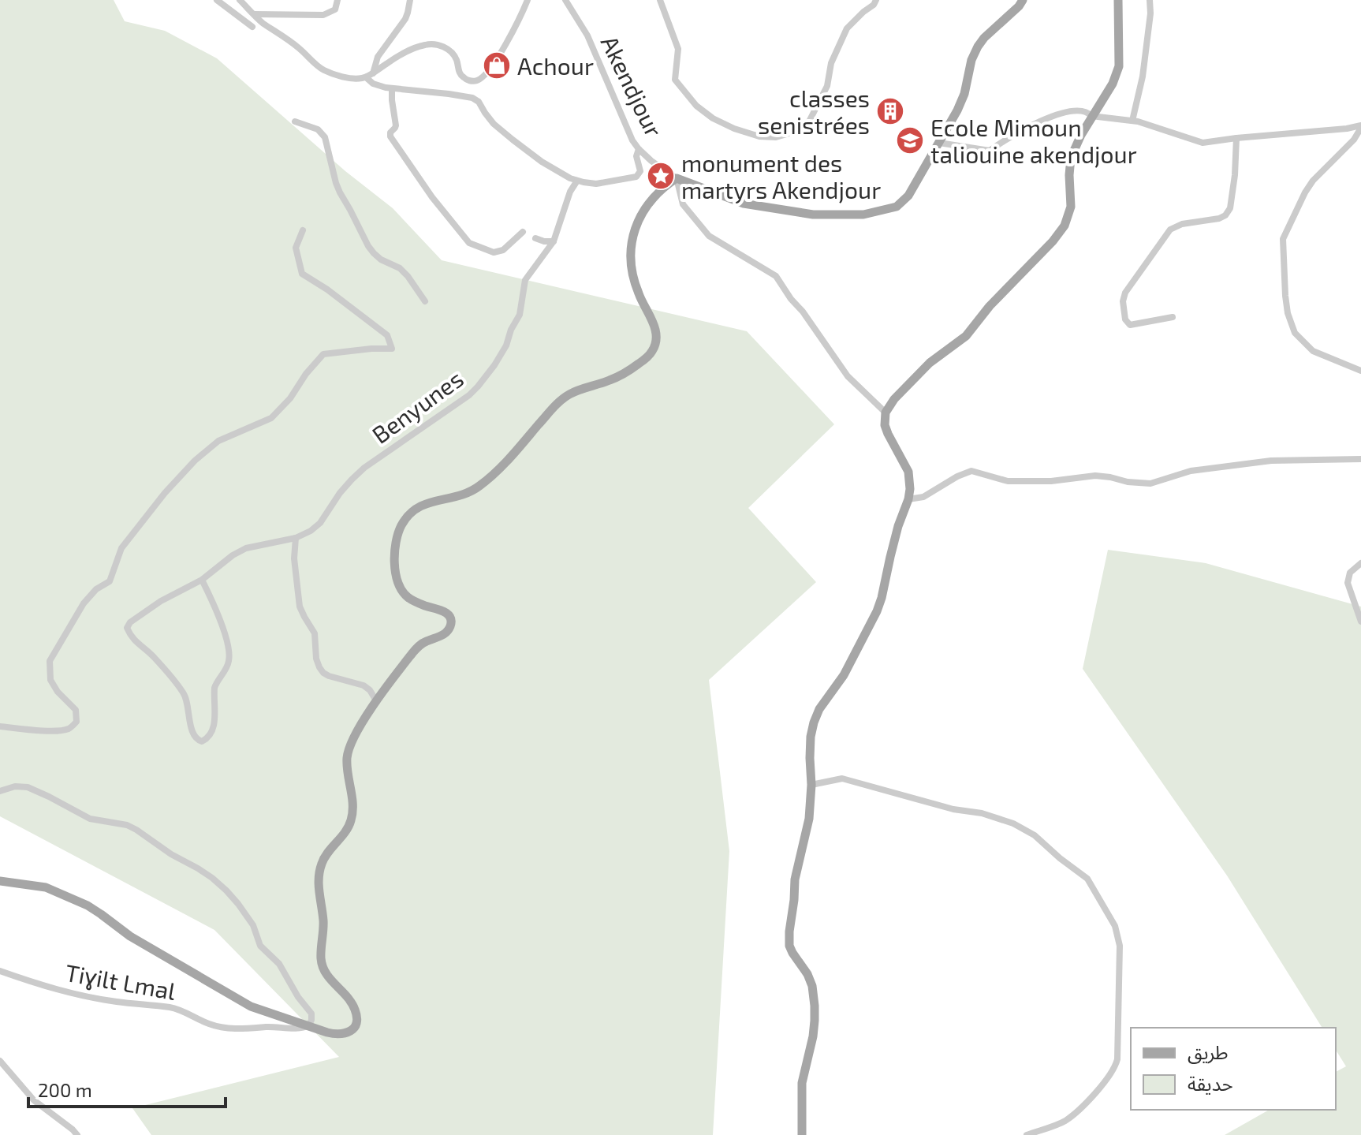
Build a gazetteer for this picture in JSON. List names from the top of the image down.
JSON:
{
  "streets": {
    "street": ["Akendjour", "Benyunes", "Tiɣilt Lmal"]
  },
  "places": {
    "shop": ["Achour"],
    "building": ["classes senistrées"],
    "school or university": ["Ecole Mimoun taliouine akendjour"],
    "place": ["monument des martyrs Akendjour"]
  },
  "legend": ["طريق", "حديقة"],
  "scale_bar": "200 m"
}
